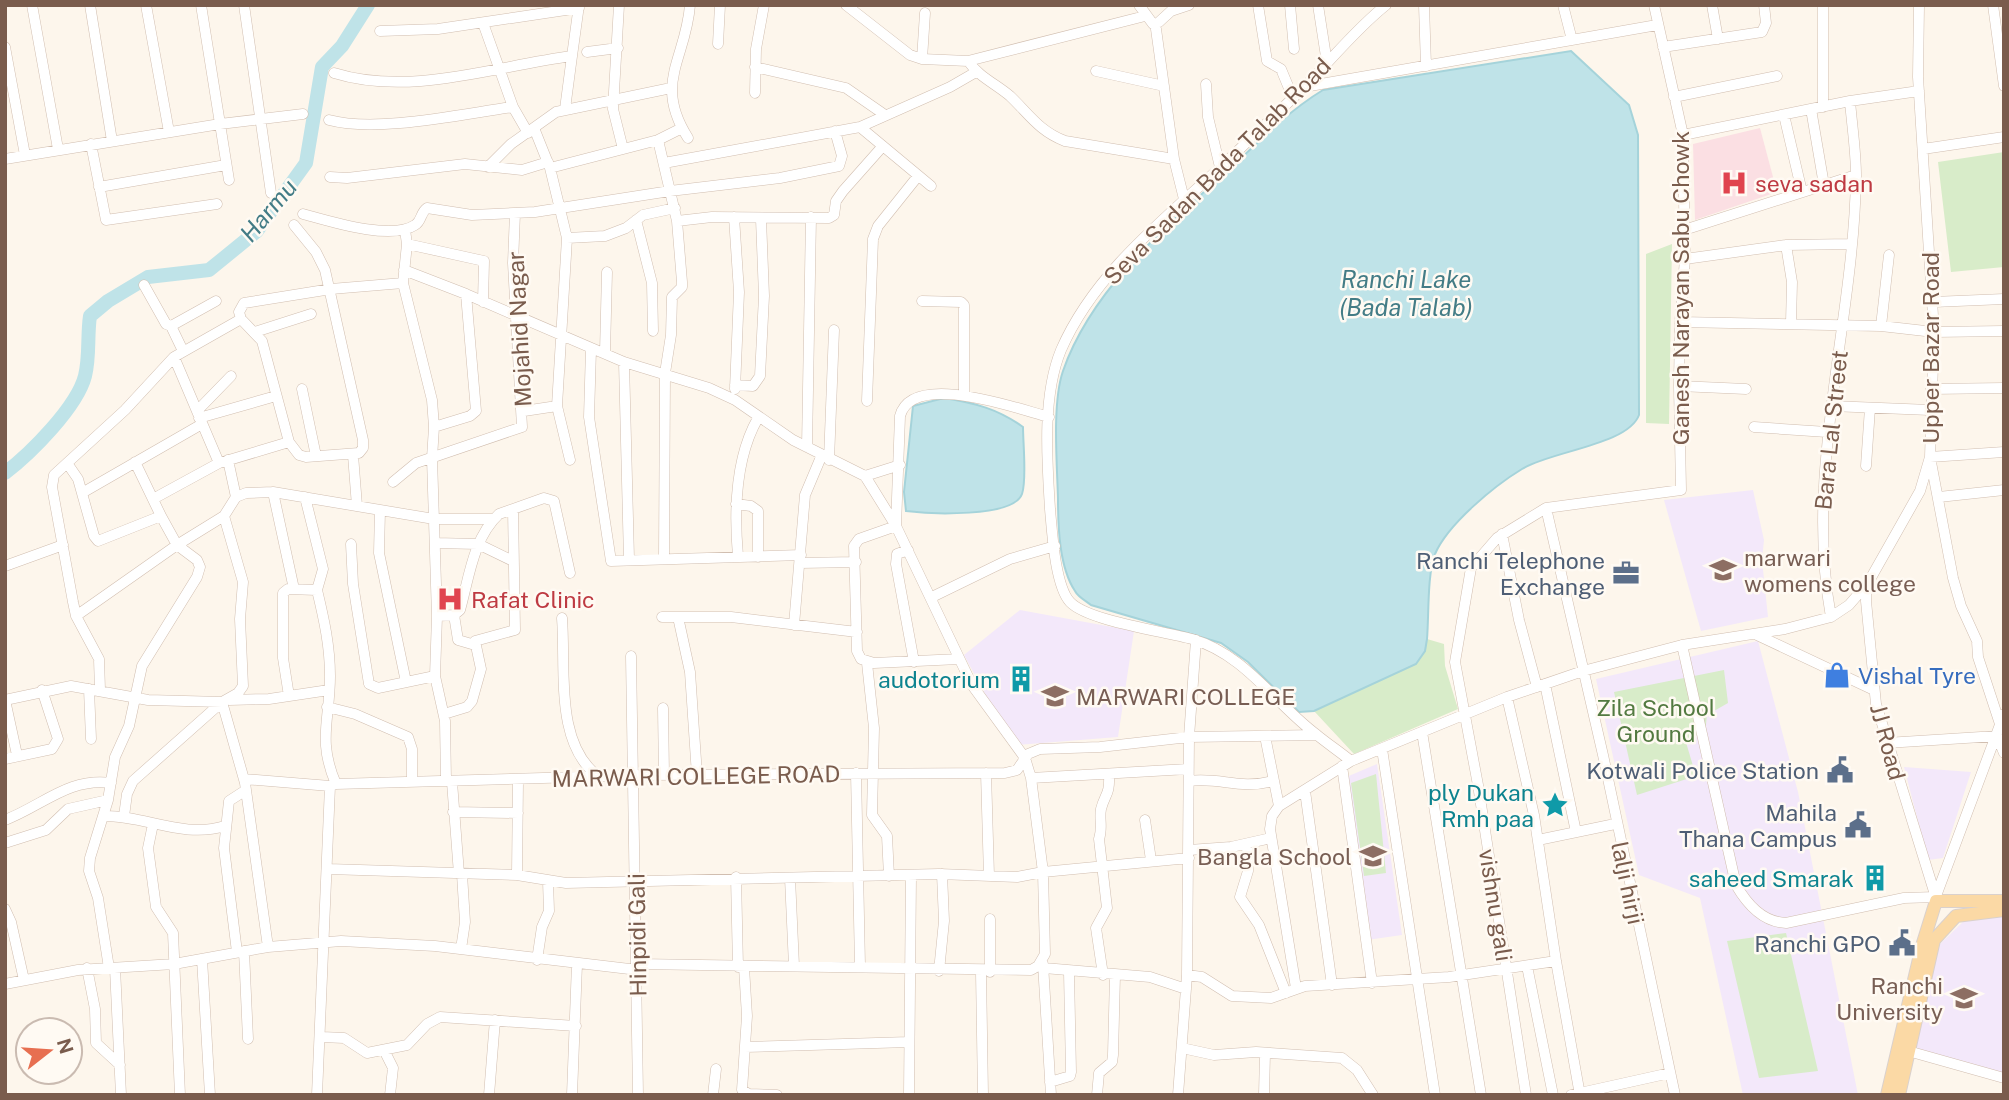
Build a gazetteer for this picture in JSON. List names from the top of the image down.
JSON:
{
  "streets": {
    "street": [
      "Seva Sadan Bada Talab Road",
      "Ganesh Narayan Sabu Chowk",
      "Mojahid Nagar",
      "Upper Bazar Road",
      "Bara Lal Street",
      "JJ Road",
      "MARWARI COLLEGE ROAD",
      "lalji hirji",
      "vishnu gali",
      "Hinpidi Gali"
    ]
  },
  "crossings": [
    ["Seva Sadan Bada Talab Road", "MARWARI COLLEGE ROAD"],
    ["Ganesh Narayan Sabu Chowk", "lalji hirji"],
    ["Ganesh Narayan Sabu Chowk", "vishnu gali"],
    ["Upper Bazar Road", "Bara Lal Street"],
    ["Upper Bazar Road", "JJ Road"],
    ["MARWARI COLLEGE ROAD", "Hinpidi Gali"],
    ["lalji hirji", "vishnu gali"]
  ],
  "water": ["Harmu", "Ranchi Lake (Bada Talab)"],
  "parks": ["Zila School Ground"],
  "places": {
    "hospital": ["seva sadan", "Rafat Clinic"],
    "school or university": [
      "marwari womens college",
      "MARWARI COLLEGE",
      "Bangla School",
      "Ranchi University"
    ],
    "office": ["Ranchi Telephone Exchange"],
    "shop": ["Vishal Tyre"],
    "building": ["audotorium", "saheed Smarak"],
    "public building": ["Kotwali Police Station", "Mahila Thana Campus", "Ranchi GPO"],
    "place": ["ply Dukan Rmh paa"]
  },
  "north": "right"
}
